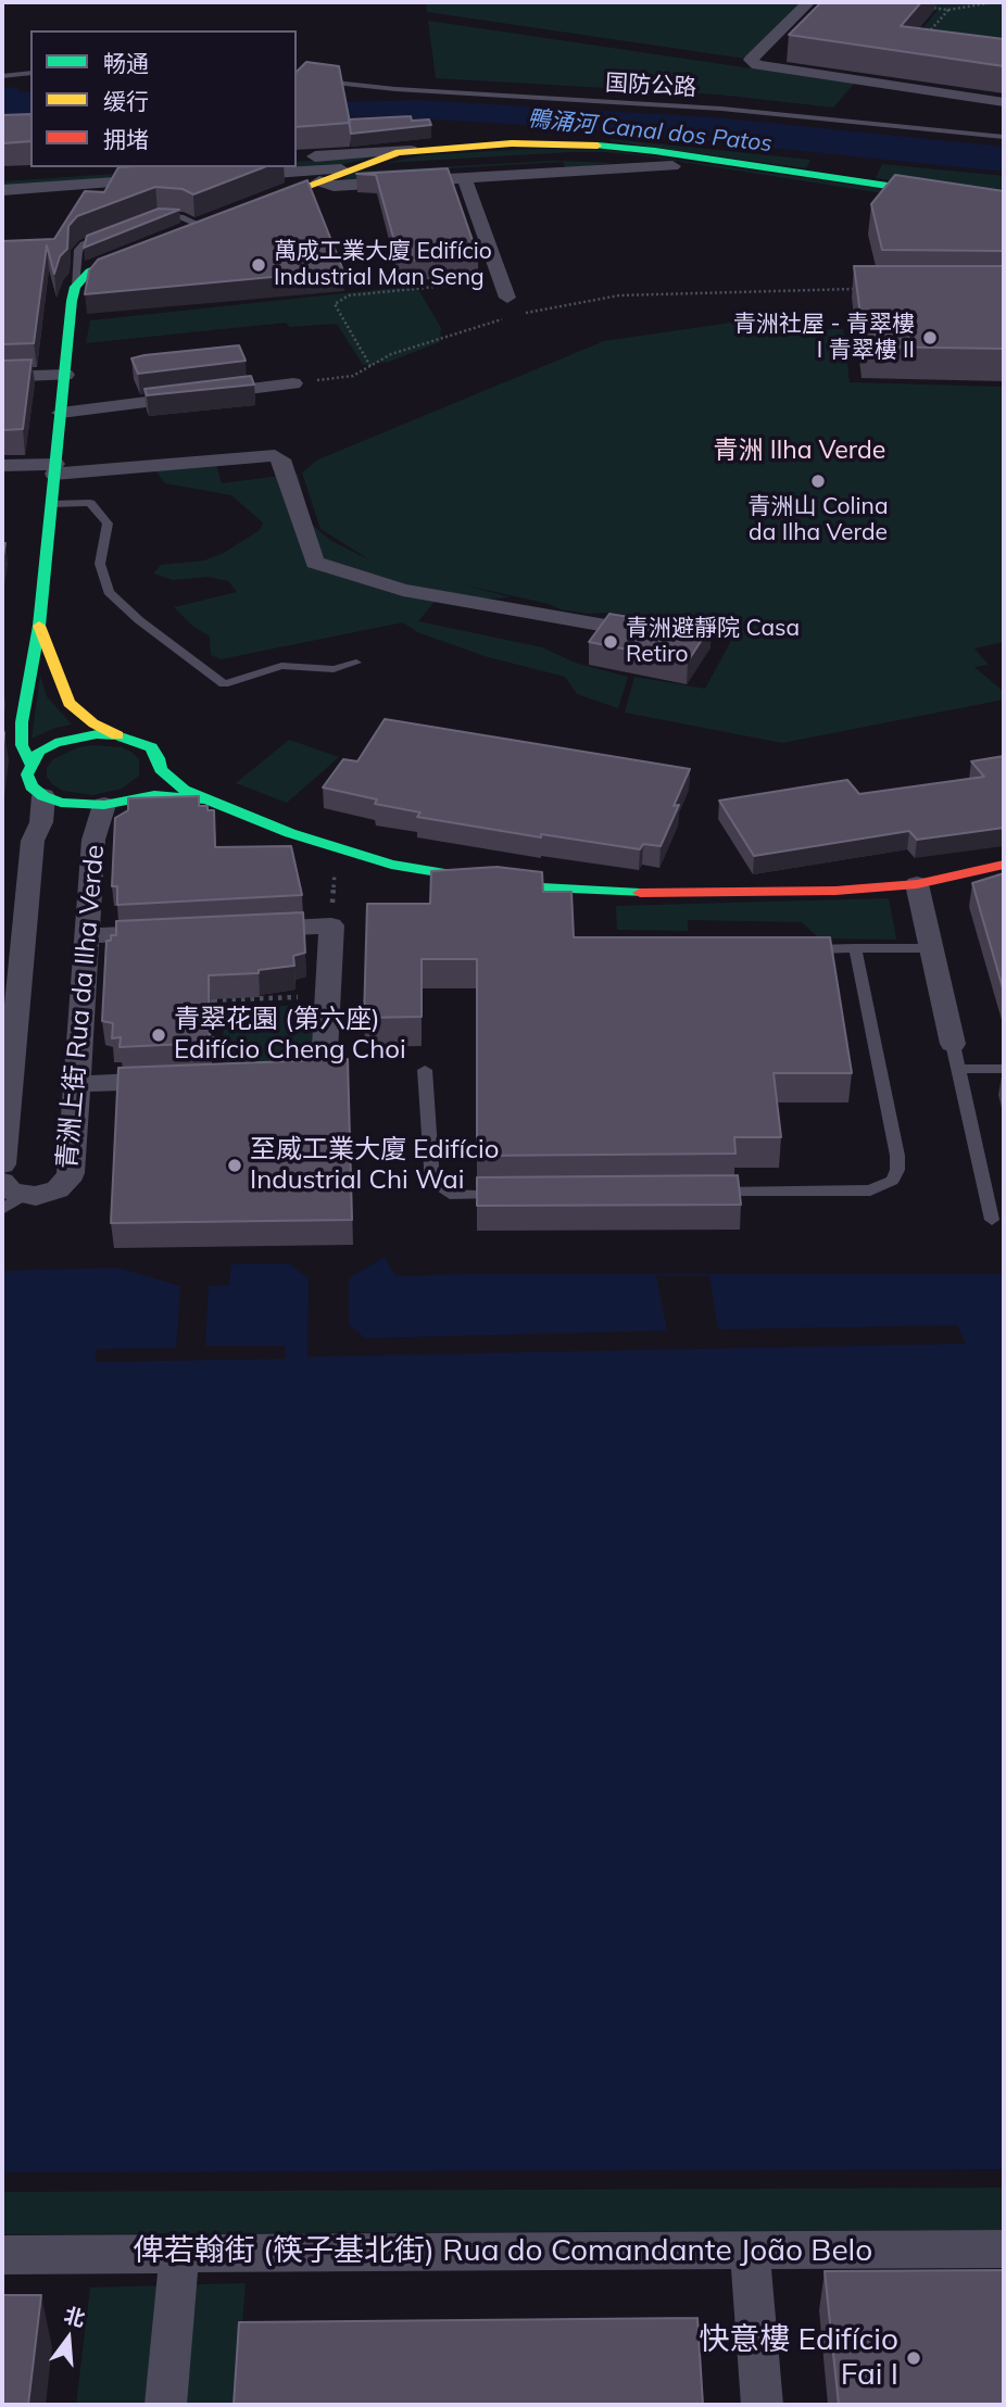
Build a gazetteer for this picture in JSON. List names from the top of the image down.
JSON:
{
  "streets": {
    "street": ["青洲上街 Rua da Ilha Verde", "俾若翰街 (筷子基北街) Rua do Comandante João Belo"],
    "lane": ["国防公路"]
  },
  "districts": ["青洲 Ilha Verde"],
  "water": ["鴨涌河 Canal dos Patos"],
  "places": [
    "萬成工業大廈 Edifício Industrial Man Seng",
    "青洲社屋 - 青翠樓 I 青翠樓 II",
    "青洲山 Colina da Ilha Verde",
    "青洲避靜院 Casa Retiro",
    "青翠花園 (第六座) Edifício Cheng Choi",
    "至威工業大廈 Edifício Industrial Chi Wai",
    "快意樓 Edifício Fai I"
  ],
  "legend": ["畅通", "缓行", "拥堵"],
  "north": "top"
}
